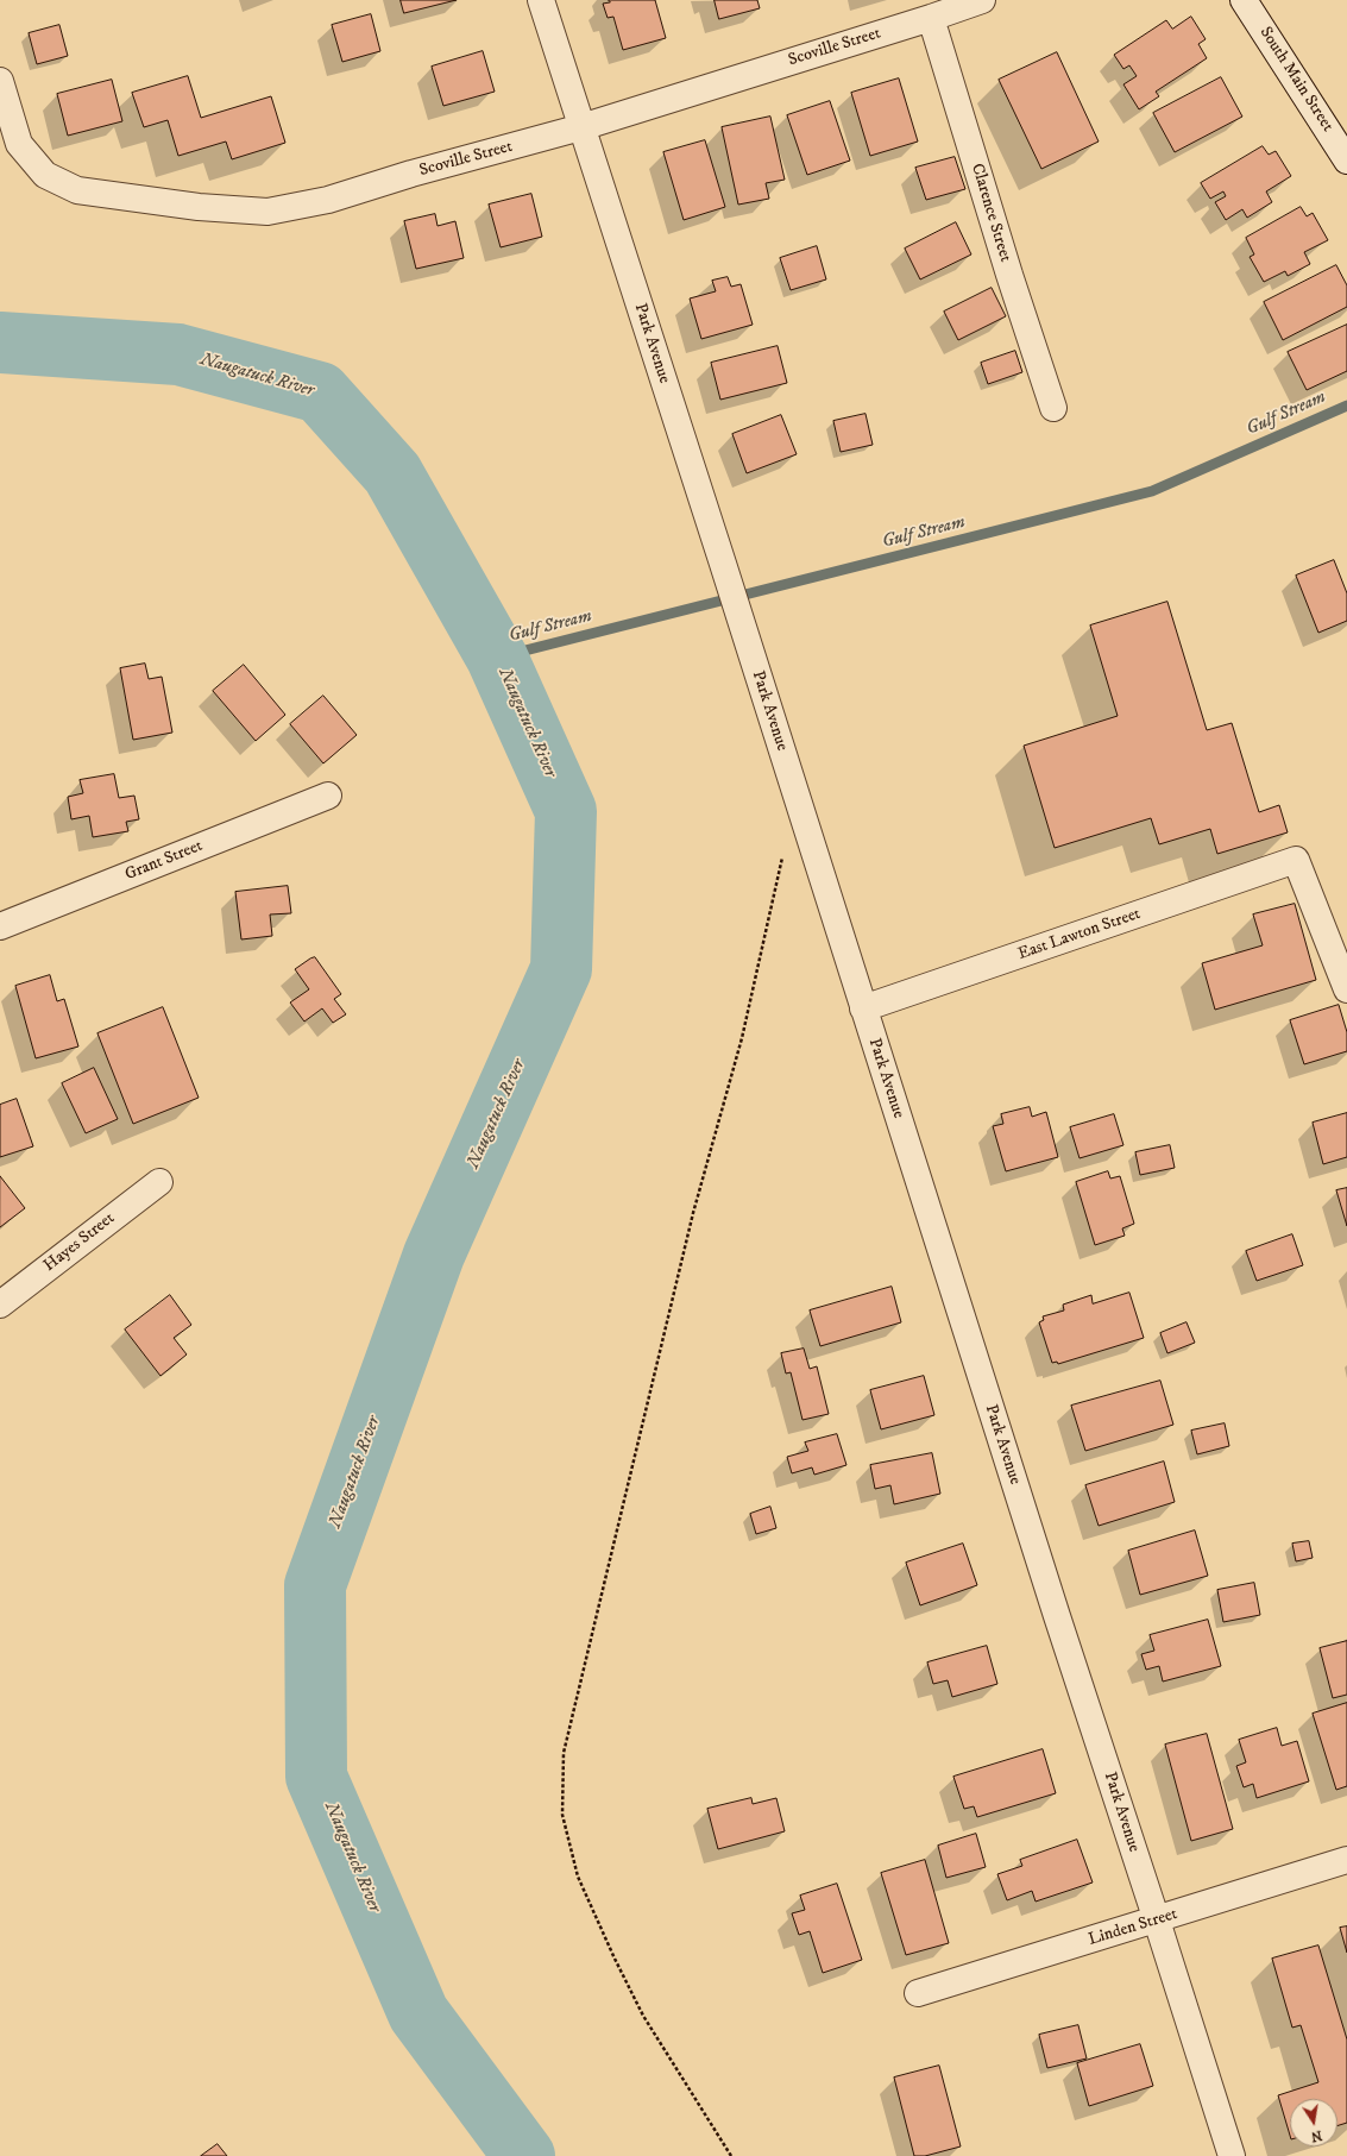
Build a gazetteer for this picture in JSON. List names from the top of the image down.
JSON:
{
  "streets": {
    "street": [
      "Scoville Street",
      "South Main Street",
      "Clarence Street",
      "Park Avenue",
      "Grant Street",
      "East Lawton Street",
      "Hayes Street",
      "Linden Street"
    ]
  },
  "crossings": [
    ["Scoville Street", "Clarence Street"],
    ["Scoville Street", "Park Avenue"],
    ["Park Avenue", "East Lawton Street"],
    ["Park Avenue", "Linden Street"]
  ],
  "water": ["Naugatuck River", "Gulf Stream"],
  "north": "bottom"
}
